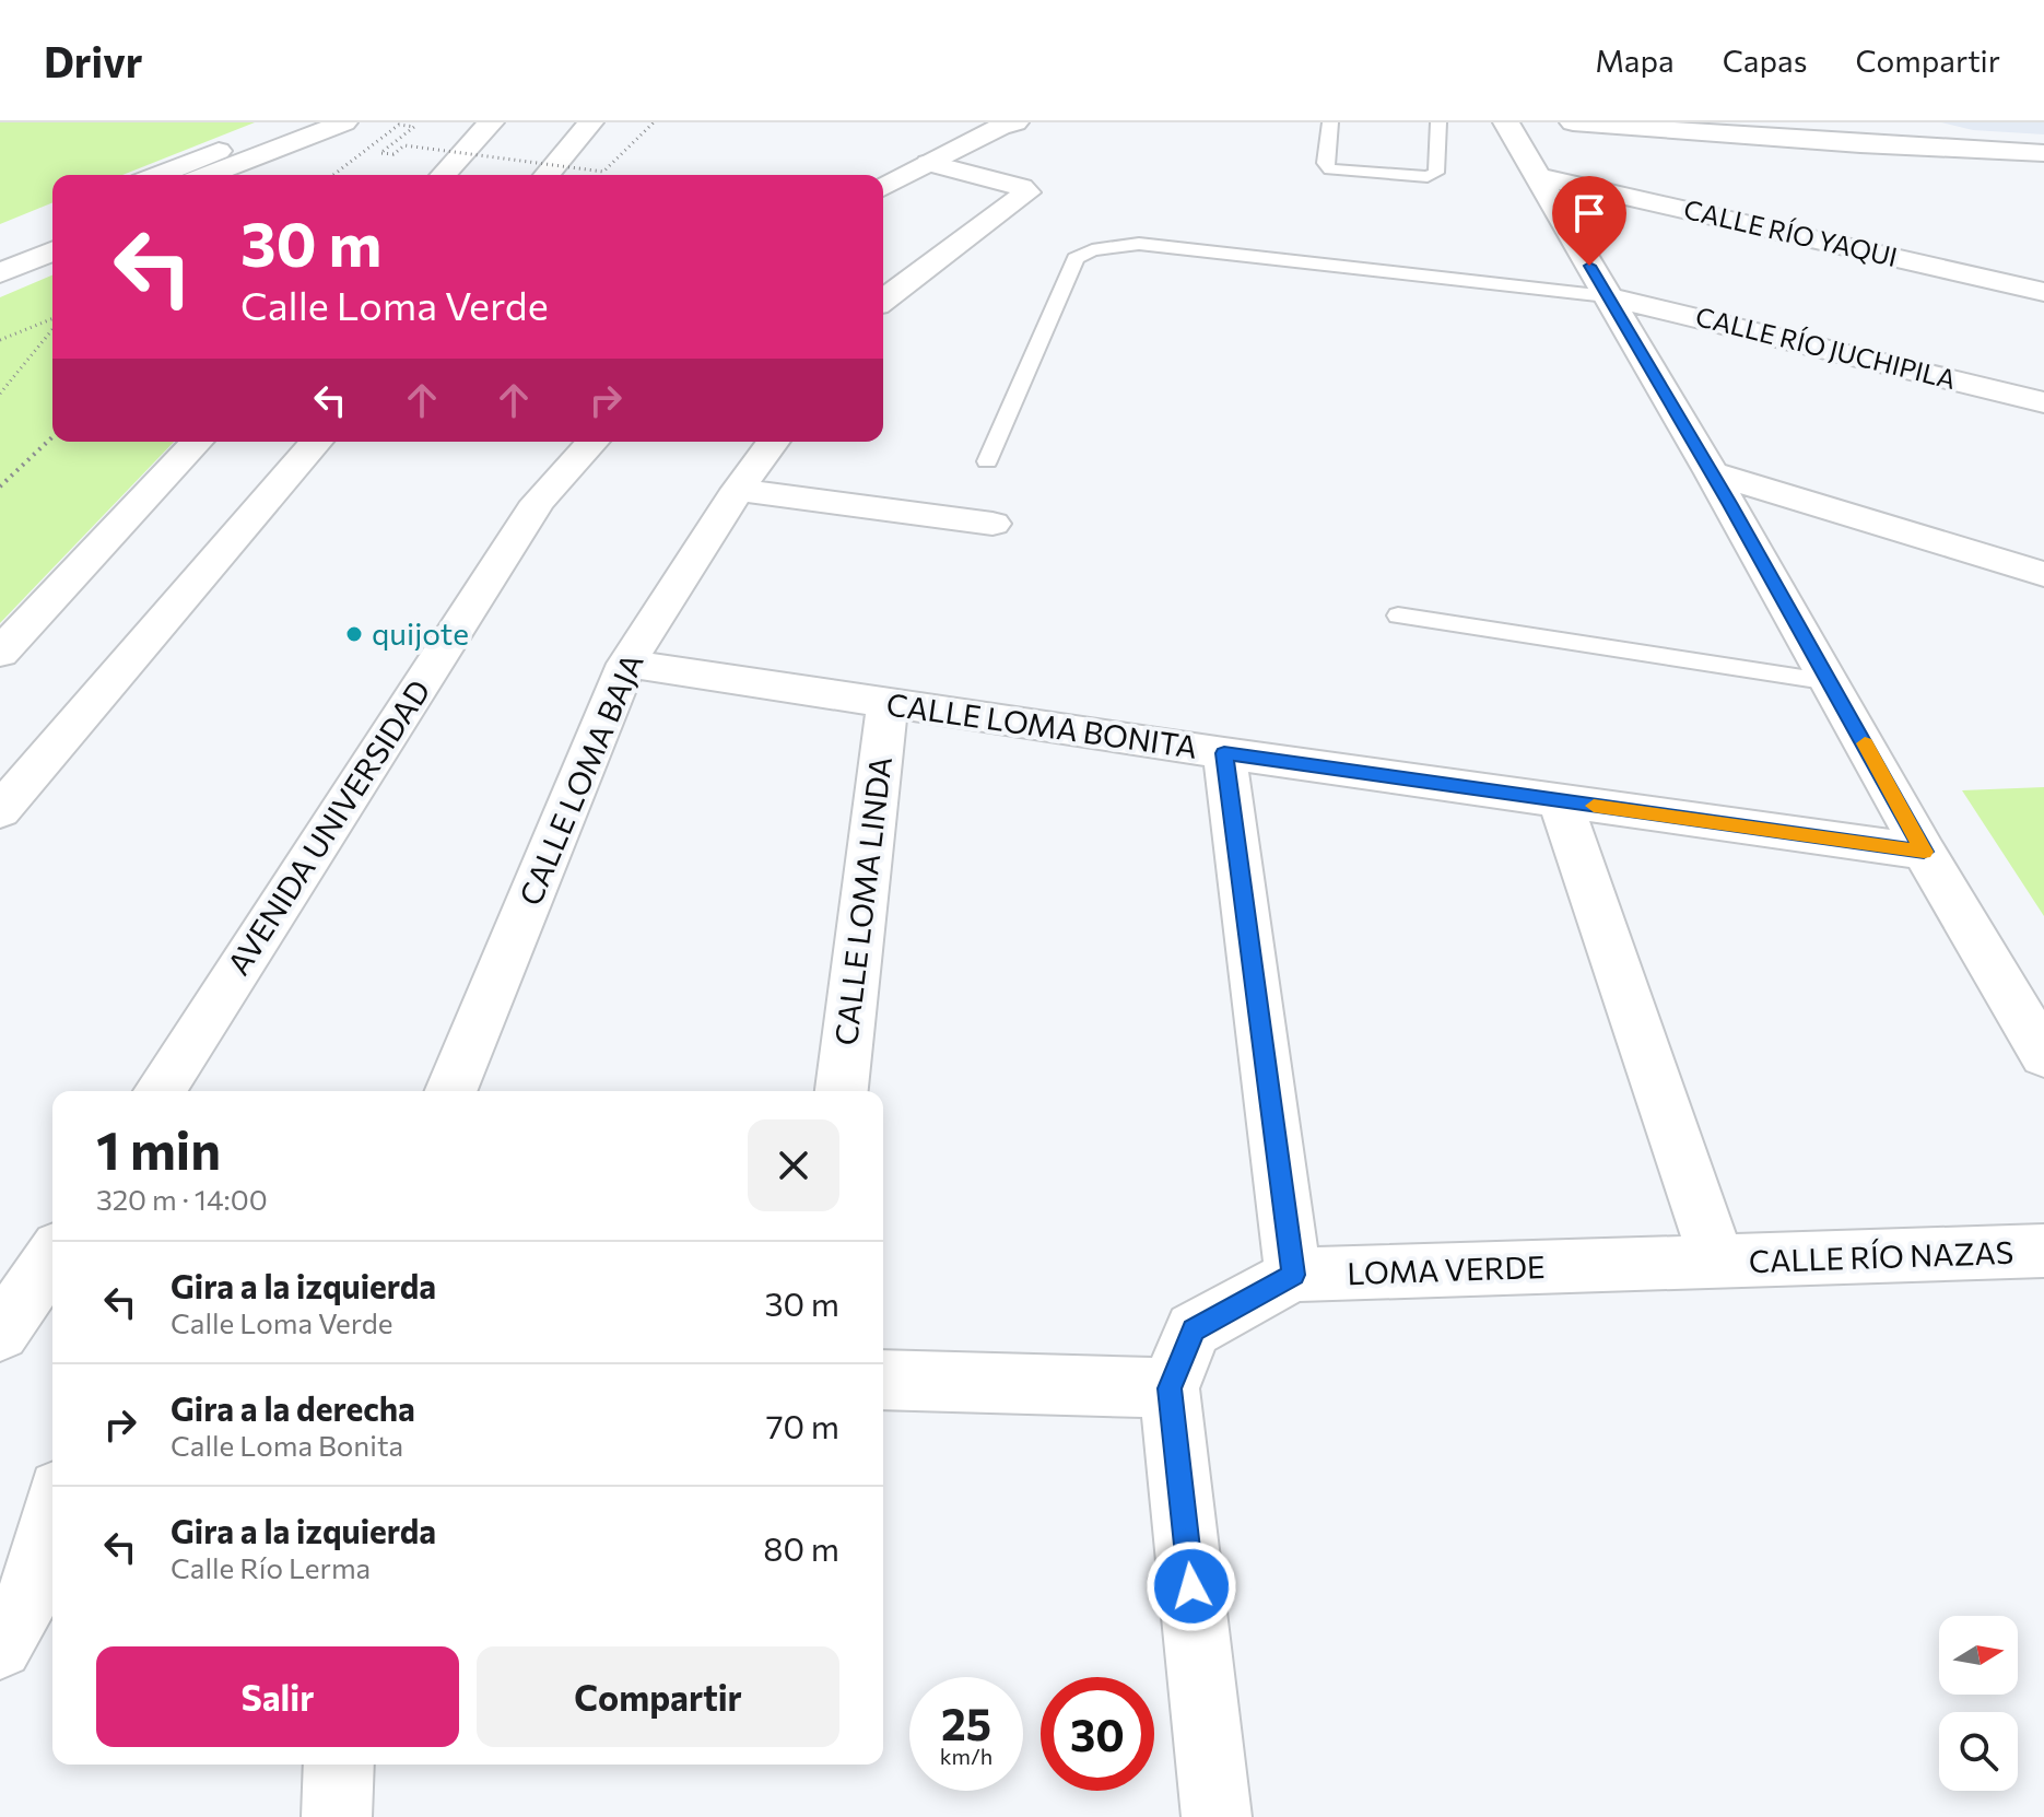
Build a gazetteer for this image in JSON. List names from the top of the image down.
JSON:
{
  "streets": {
    "street": [
      "CALLE RÍO YAQUI",
      "CALLE RÍO JUCHIPILA",
      "CALLE LOMA BONITA",
      "CALLE LOMA BAJA",
      "AVENIDA UNIVERSIDAD",
      "CALLE LOMA LINDA",
      "CALLE RÍO NAZAS",
      "LOMA VERDE"
    ]
  },
  "crossings": [
    ["CALLE LOMA BONITA", "CALLE LOMA BAJA"],
    ["CALLE LOMA BONITA", "CALLE LOMA LINDA"],
    ["CALLE RÍO NAZAS", "LOMA VERDE"]
  ],
  "places": ["quijote"],
  "north": "right",
  "page": {
    "header": "Drivr",
    "nav": ["Mapa", "Capas", "Compartir"],
    "turn": ["30 m", "Calle Loma Verde"],
    "heading": ["1 min", "320 m · 14:00"],
    "list": [
      {
        "name": "Gira a la izquierda",
        "note": "Calle Loma Verde",
        "value": "30 m"
      },
      {
        "name": "Gira a la derecha",
        "note": "Calle Loma Bonita",
        "value": "70 m"
      },
      {
        "name": "Gira a la izquierda",
        "note": "Calle Río Lerma",
        "value": "80 m"
      }
    ],
    "buttons": ["Salir", "Compartir"],
    "speed": "25 km/h",
    "limit": "30"
  }
}
